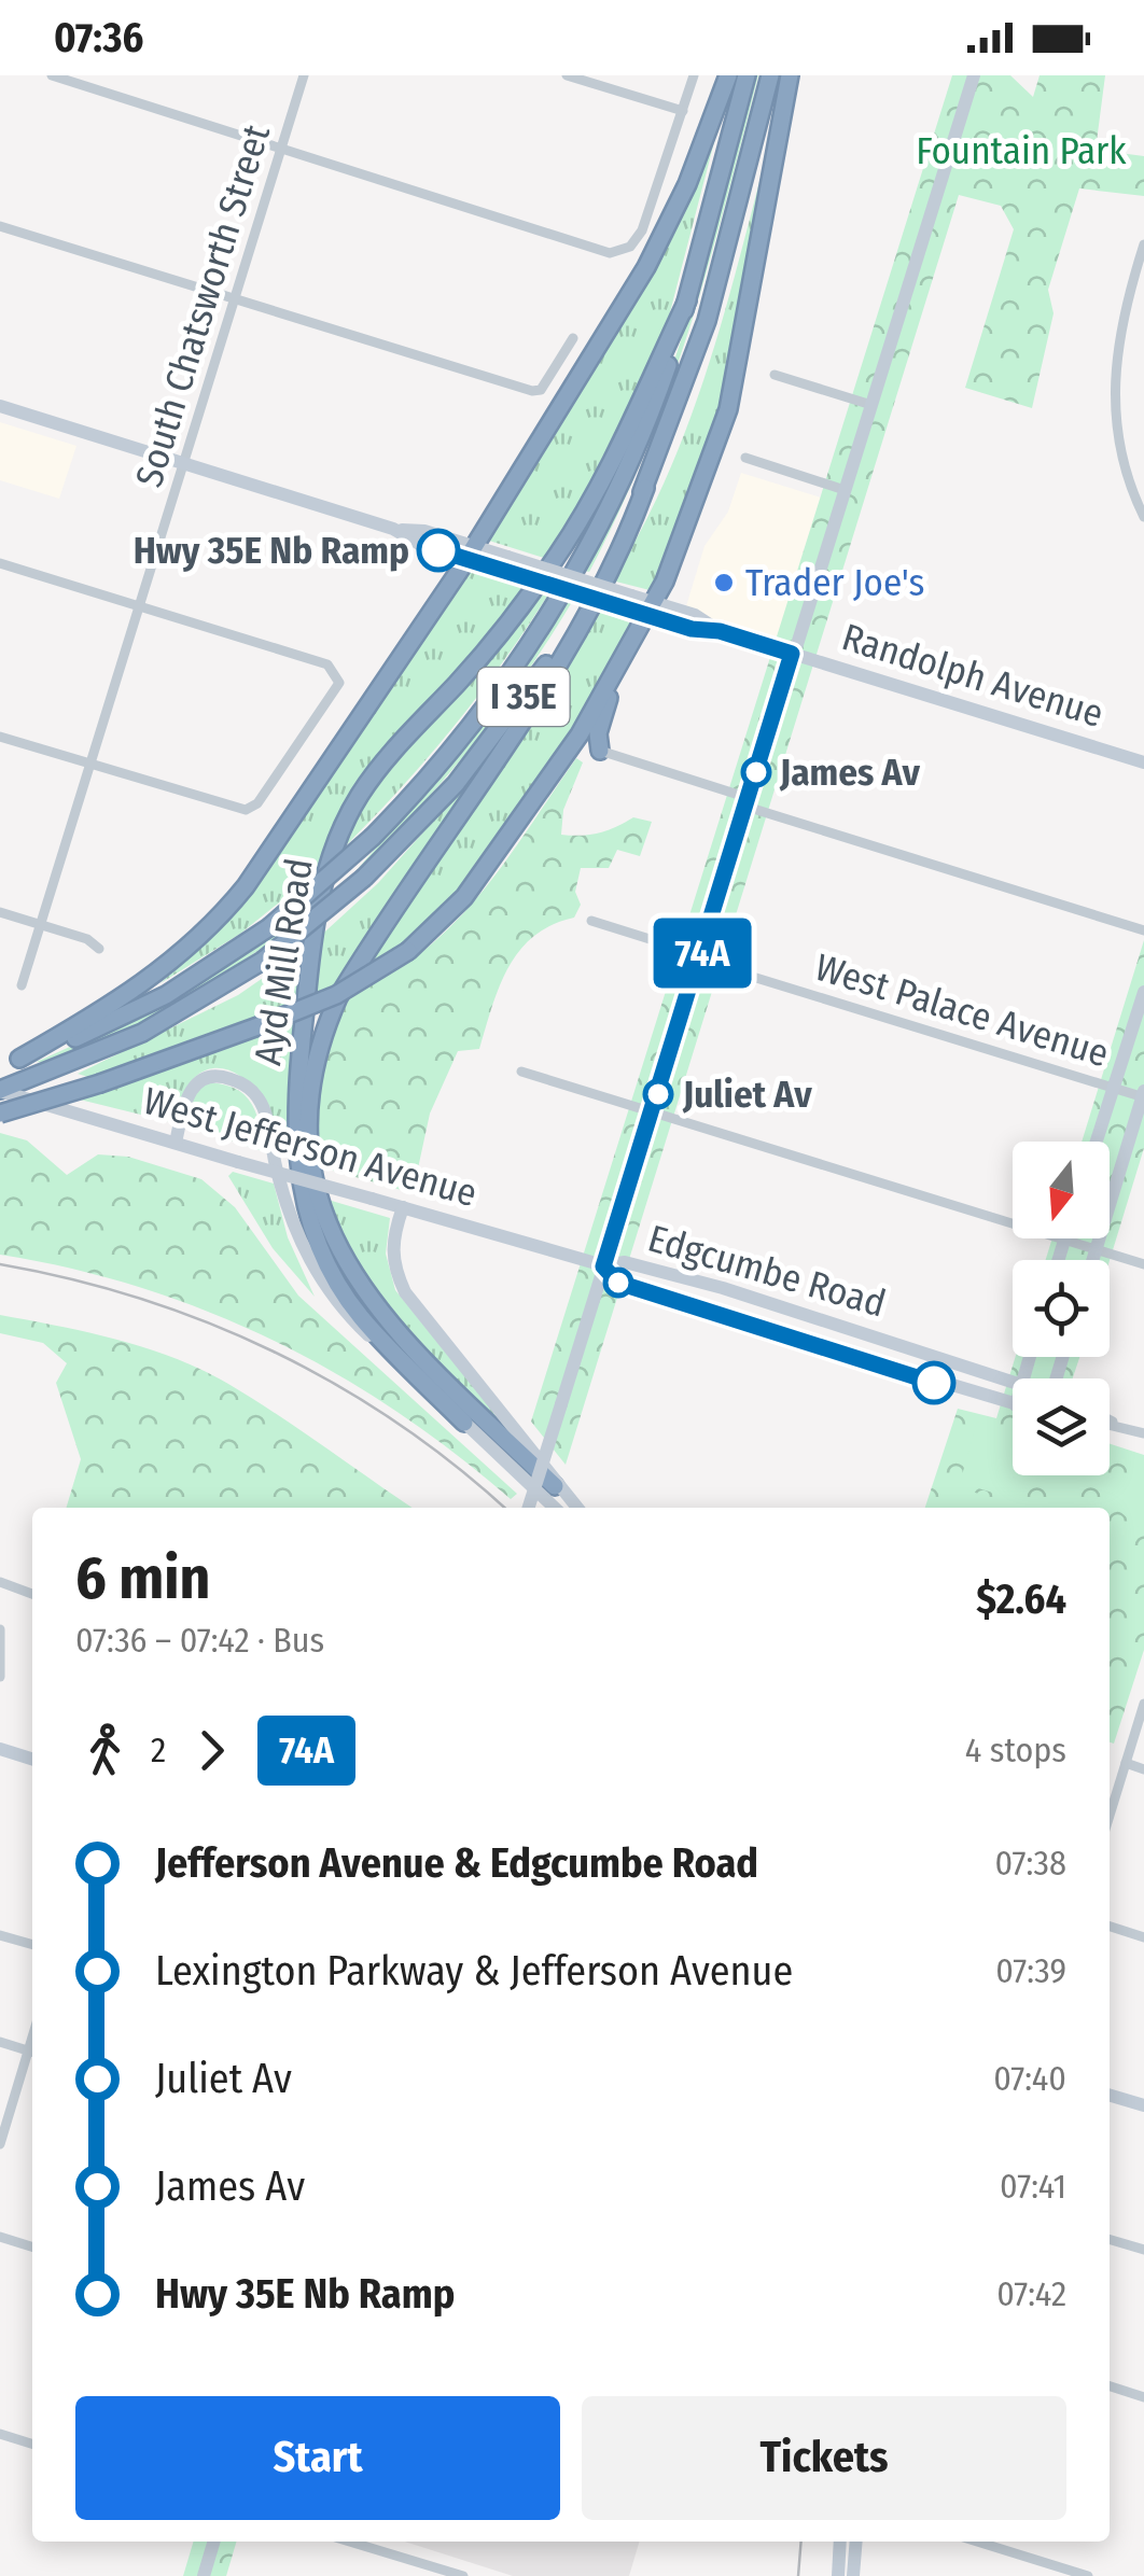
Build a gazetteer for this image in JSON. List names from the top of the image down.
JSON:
{
  "streets": {
    "highway": ["I 35E", "Ayd Mill Road"],
    "street": [
      "South Chatsworth Street",
      "Randolph Avenue",
      "West Palace Avenue",
      "West Jefferson Avenue",
      "Edgcumbe Road"
    ]
  },
  "crossings": [
    ["South Chatsworth Street", "Randolph Avenue"],
    ["I 35E", "Ayd Mill Road"],
    ["I 35E", "West Jefferson Avenue"],
    ["West Jefferson Avenue", "Edgcumbe Road"]
  ],
  "parks": ["Fountain Park"],
  "places": [
    "Hwy 35E Nb Ramp",
    "Trader Joe's",
    "James Av",
    "Juliet Av"
  ],
  "lines": ["bus line 74A"],
  "north": "bottom",
  "page": {
    "status": "07:36",
    "on_map": "74A",
    "heading": ["6 min", "07:36 – 07:42 · Bus", "$2.64"],
    "legs": ["2", "74A", "4 stops"],
    "list": [
      {
        "name": "Jefferson Avenue & Edgcumbe Road",
        "value": "07:38"
      },
      {
        "name": "Lexington Parkway & Jefferson Avenue",
        "value": "07:39"
      },
      {
        "name": "Juliet Av",
        "value": "07:40"
      },
      {
        "name": "James Av",
        "value": "07:41"
      },
      {
        "name": "Hwy 35E Nb Ramp",
        "value": "07:42"
      }
    ],
    "buttons": ["Start", "Tickets"]
  }
}
